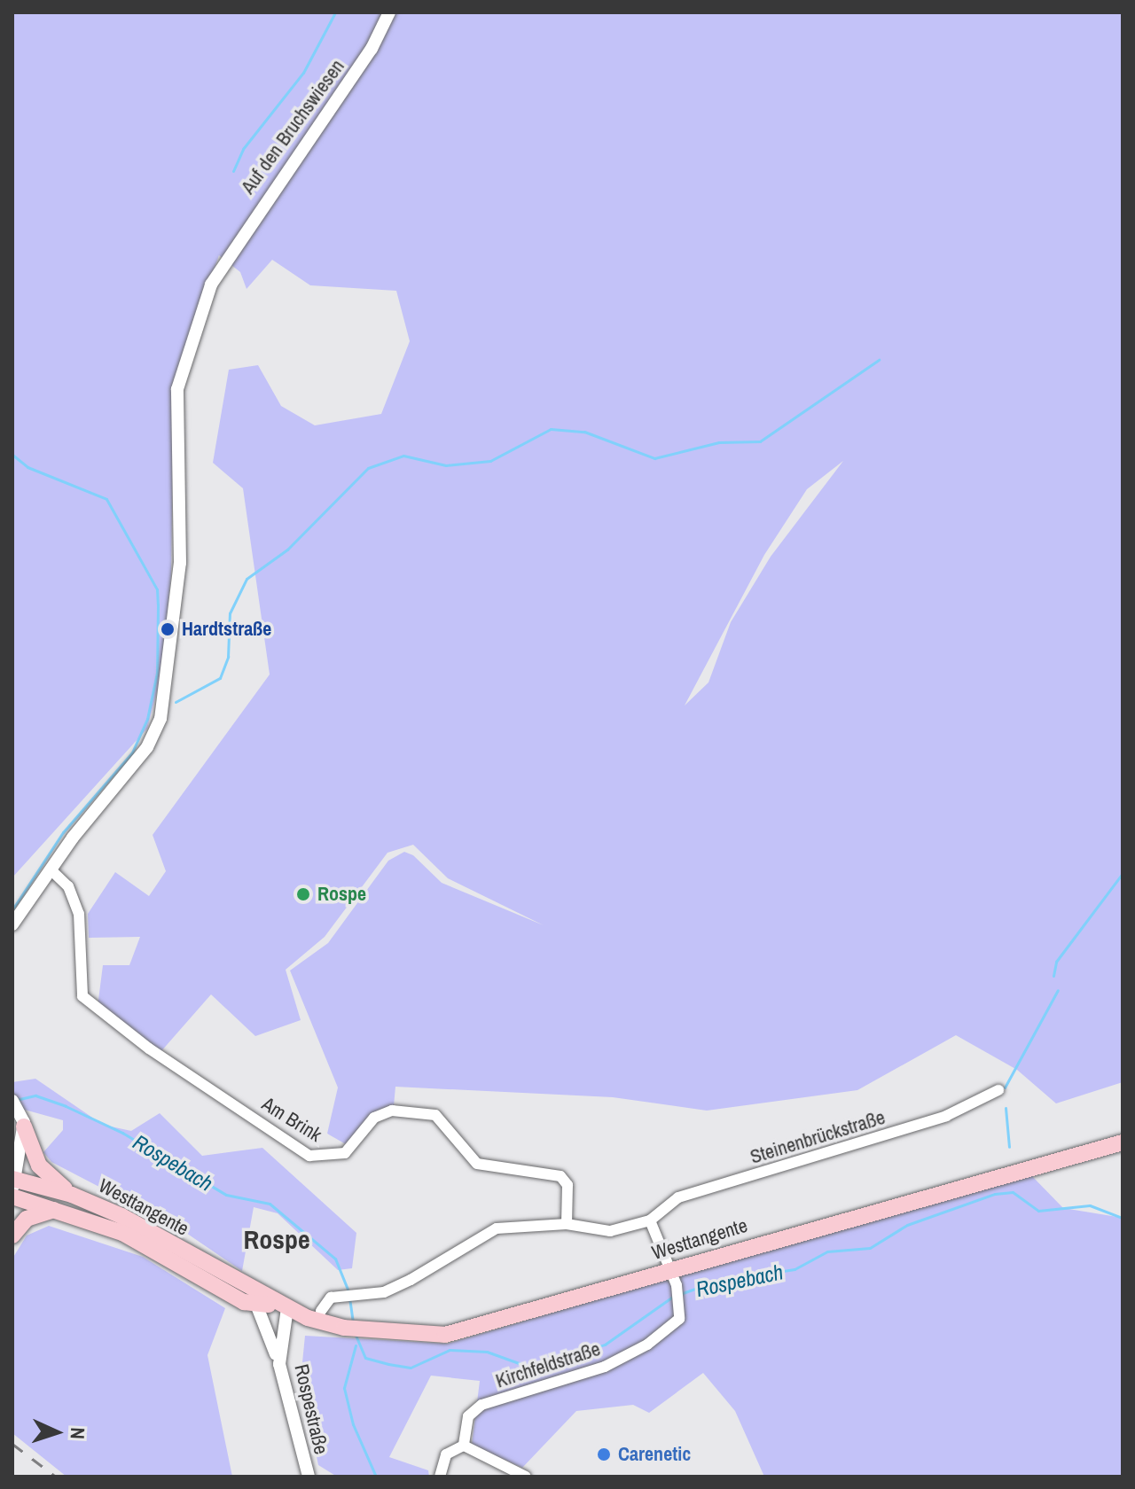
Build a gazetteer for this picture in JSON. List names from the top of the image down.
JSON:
{
  "streets": {
    "main road": ["Westtangente"],
    "street": [
      "Auf den Bruchswiesen",
      "Am Brink",
      "Steinenbrückstraße",
      "Kirchfeldstraße",
      "Rospestraße"
    ]
  },
  "crossings": [
    ["Auf den Bruchswiesen", "Am Brink"],
    ["Am Brink", "Steinenbrückstraße"],
    ["Westtangente", "Kirchfeldstraße"],
    ["Westtangente", "Rospestraße"]
  ],
  "districts": ["Rospe"],
  "water": ["Rospebach"],
  "places": ["Hardtstraße", "Rospe", "Carenetic"],
  "north": "right"
}
